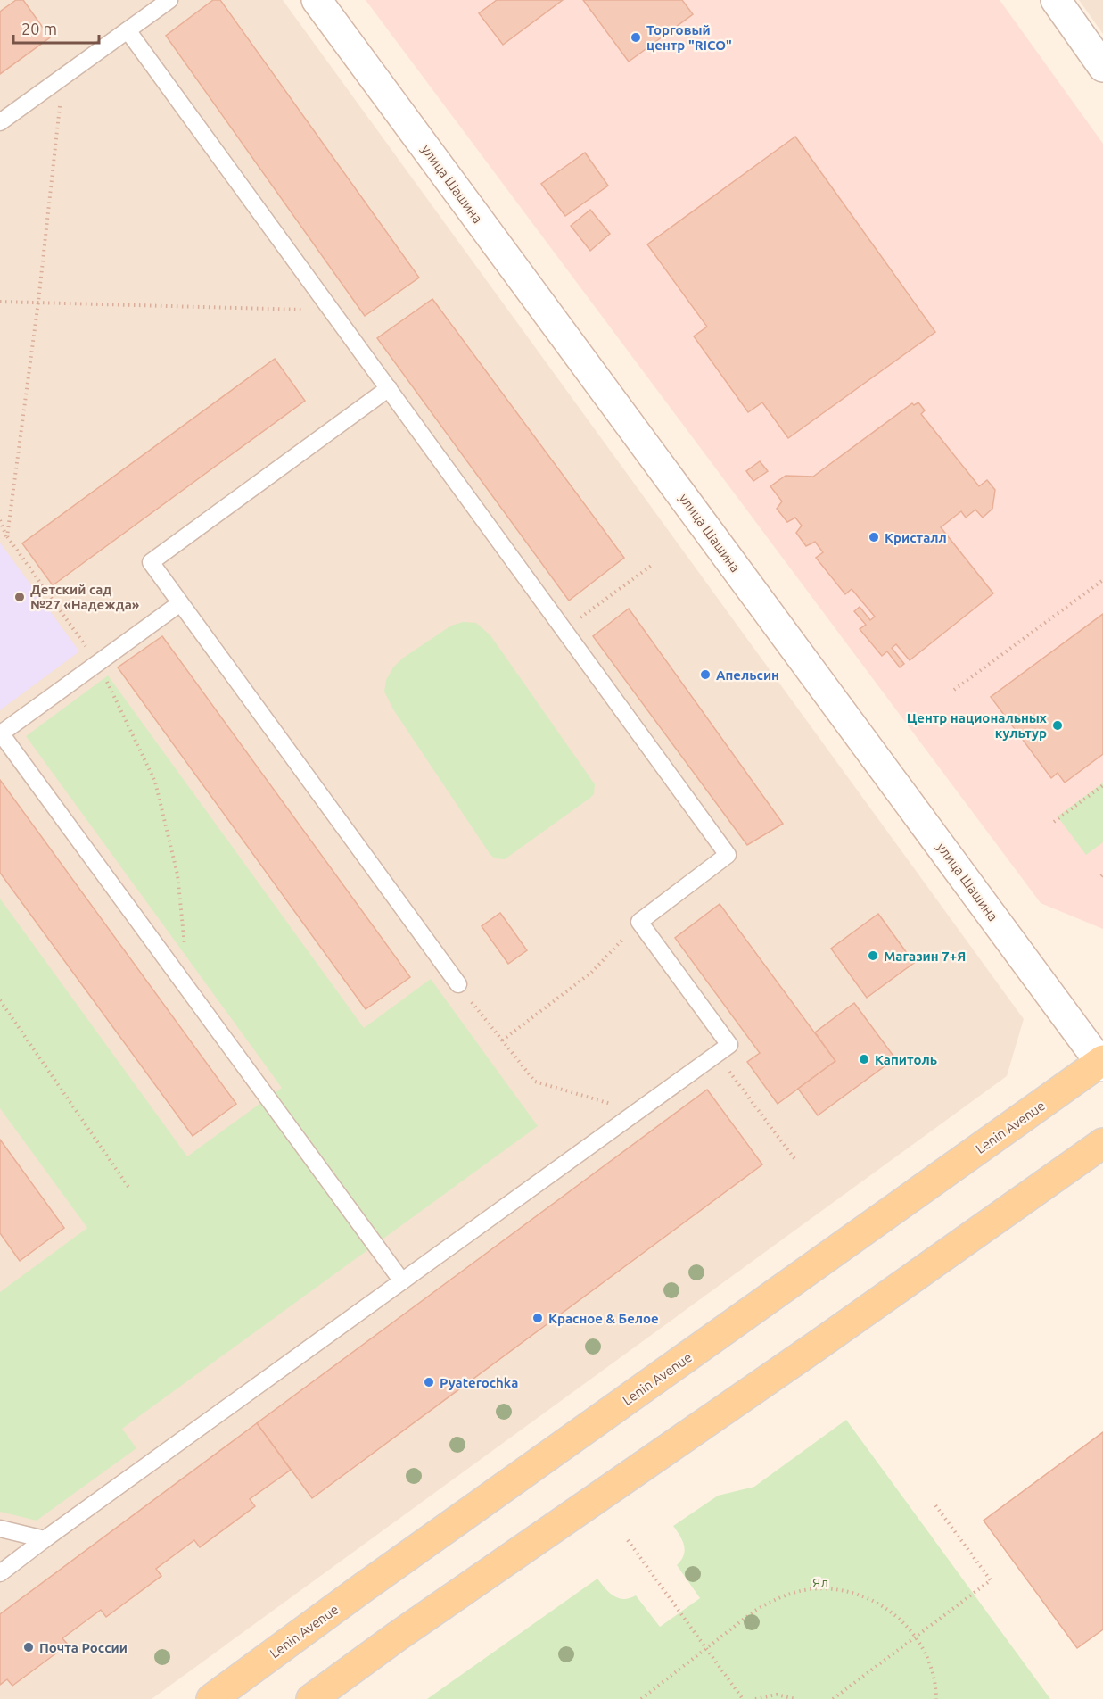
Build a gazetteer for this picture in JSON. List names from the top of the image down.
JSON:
{
  "streets": {
    "main road": ["Lenin Avenue"],
    "street": ["улица Шашина"]
  },
  "crossings": [
    ["улица Шашина", "Lenin Avenue"]
  ],
  "parks": ["Ял"],
  "places": [
    "Торговый центр \"RICO\"",
    "Кристалл",
    "Детский сад №27 «Надежда»",
    "Апельсин",
    "Центр национальных культур",
    "Магазин 7+Я",
    "Капитоль",
    "Красное & Белое",
    "Pyaterochka",
    "Почта России"
  ],
  "scale_bar": "20 m"
}
